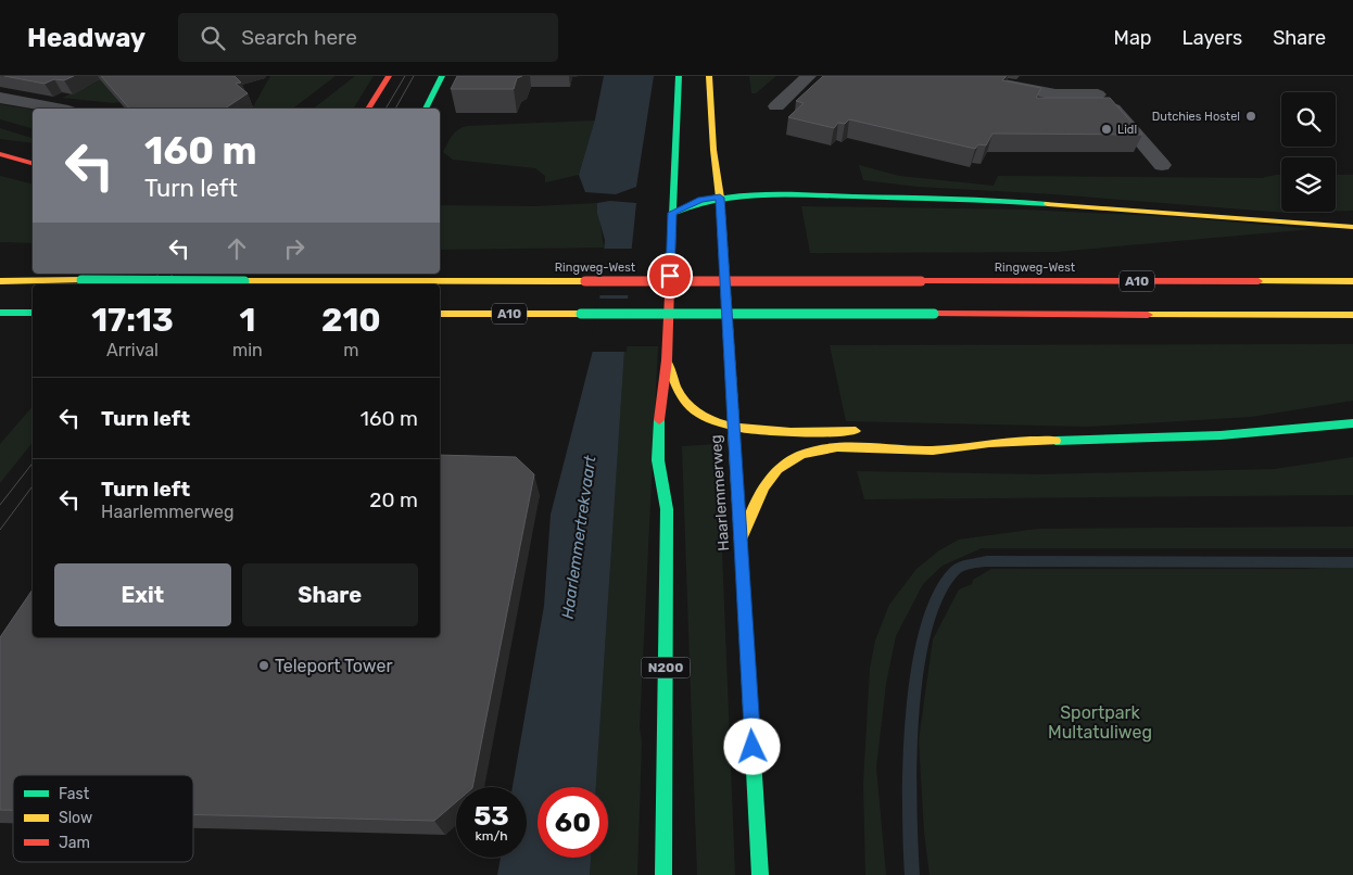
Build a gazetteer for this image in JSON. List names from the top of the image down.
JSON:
{
  "streets": {
    "main road": [
      "Ringweg-West",
      "A10",
      "Haarlemmerweg",
      "N200"
    ]
  },
  "water": ["Haarlemmertrekvaart"],
  "parks": ["Sportpark Multatuliweg"],
  "places": ["Dutchies Hostel", "Lidl", "Teleport Tower"],
  "legend": ["Fast", "Slow", "Jam"],
  "page": {
    "header": "Headway",
    "search": "Search here",
    "nav": ["Map", "Layers", "Share"],
    "turn": ["160 m", "Turn left"],
    "eta": [
      "17:13",
      "Arrival",
      "1",
      "min",
      "210",
      "m"
    ],
    "list": [
      {
        "name": "Turn left",
        "value": "160 m"
      },
      {
        "name": "Turn left",
        "note": "Haarlemmerweg",
        "value": "20 m"
      }
    ],
    "buttons": ["Exit", "Share"],
    "speed": "53 km/h",
    "limit": "60"
  }
}
